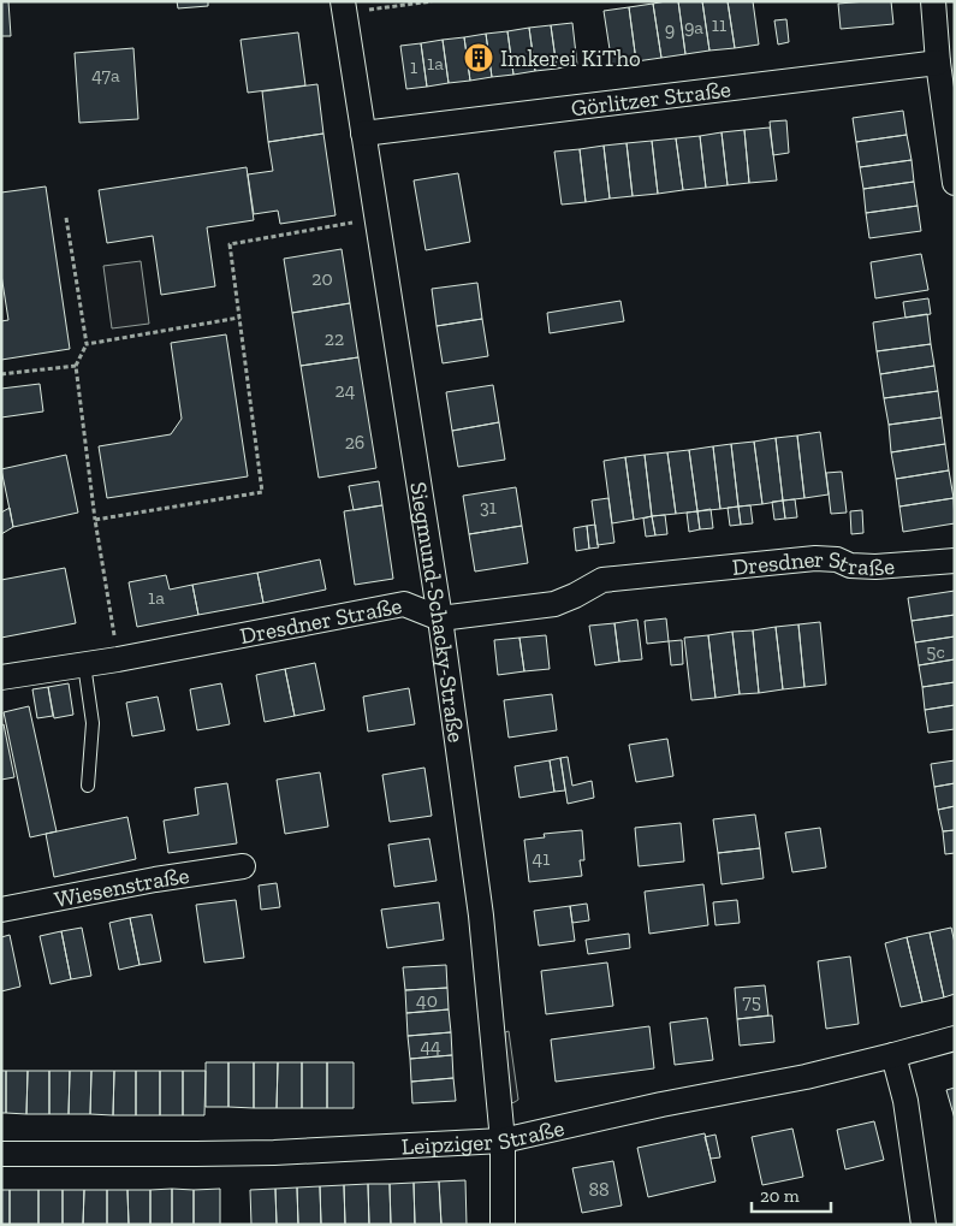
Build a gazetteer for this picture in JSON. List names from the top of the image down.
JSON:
{
  "streets": {
    "street": [
      "Görlitzer Straße",
      "Dresdner Straße",
      "Siegmund-Schacky-Straße",
      "Wiesenstraße",
      "Leipziger Straße"
    ]
  },
  "crossings": [
    ["Görlitzer Straße", "Siegmund-Schacky-Straße"],
    ["Dresdner Straße", "Siegmund-Schacky-Straße"],
    ["Siegmund-Schacky-Straße", "Leipziger Straße"]
  ],
  "places": {
    "building": ["Imkerei KiTho"]
  },
  "house_numbers": [
    "11",
    "9a",
    "9",
    "1a",
    "1",
    "47a",
    "20",
    "22",
    "24",
    "26",
    "31",
    "1a",
    "5c",
    "41",
    "40",
    "75",
    "44",
    "88"
  ],
  "scale_bar": "20 m"
}
